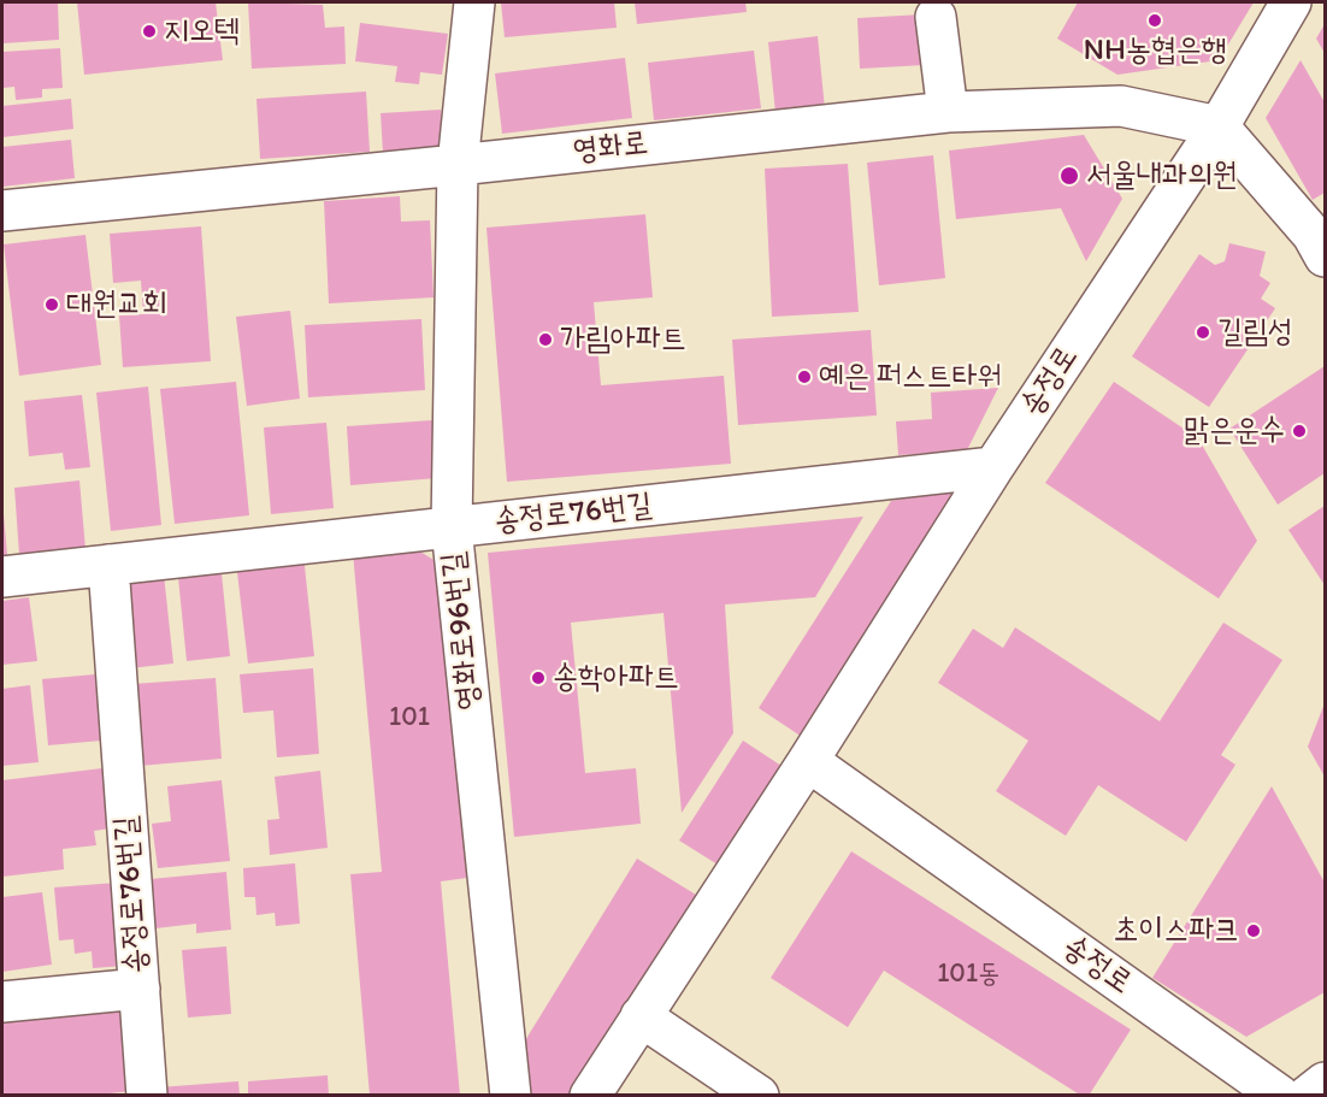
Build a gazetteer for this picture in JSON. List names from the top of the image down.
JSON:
{
  "streets": {
    "street": [
      "영화로",
      "송정로",
      "송정로76번길",
      "영화로96번길"
    ]
  },
  "crossings": [
    ["영화로", "송정로"],
    ["영화로", "영화로96번길"],
    ["송정로", "송정로76번길"],
    ["송정로76번길", "영화로96번길"]
  ],
  "places": [
    "NH농협은행",
    "지오텍",
    "서울내과의원",
    "대원교회",
    "길림성",
    "가림아파트",
    "예은 퍼스트타워",
    "맑은운수",
    "송학아파트",
    "초이스파크"
  ],
  "house_numbers": ["101", "101동"]
}
